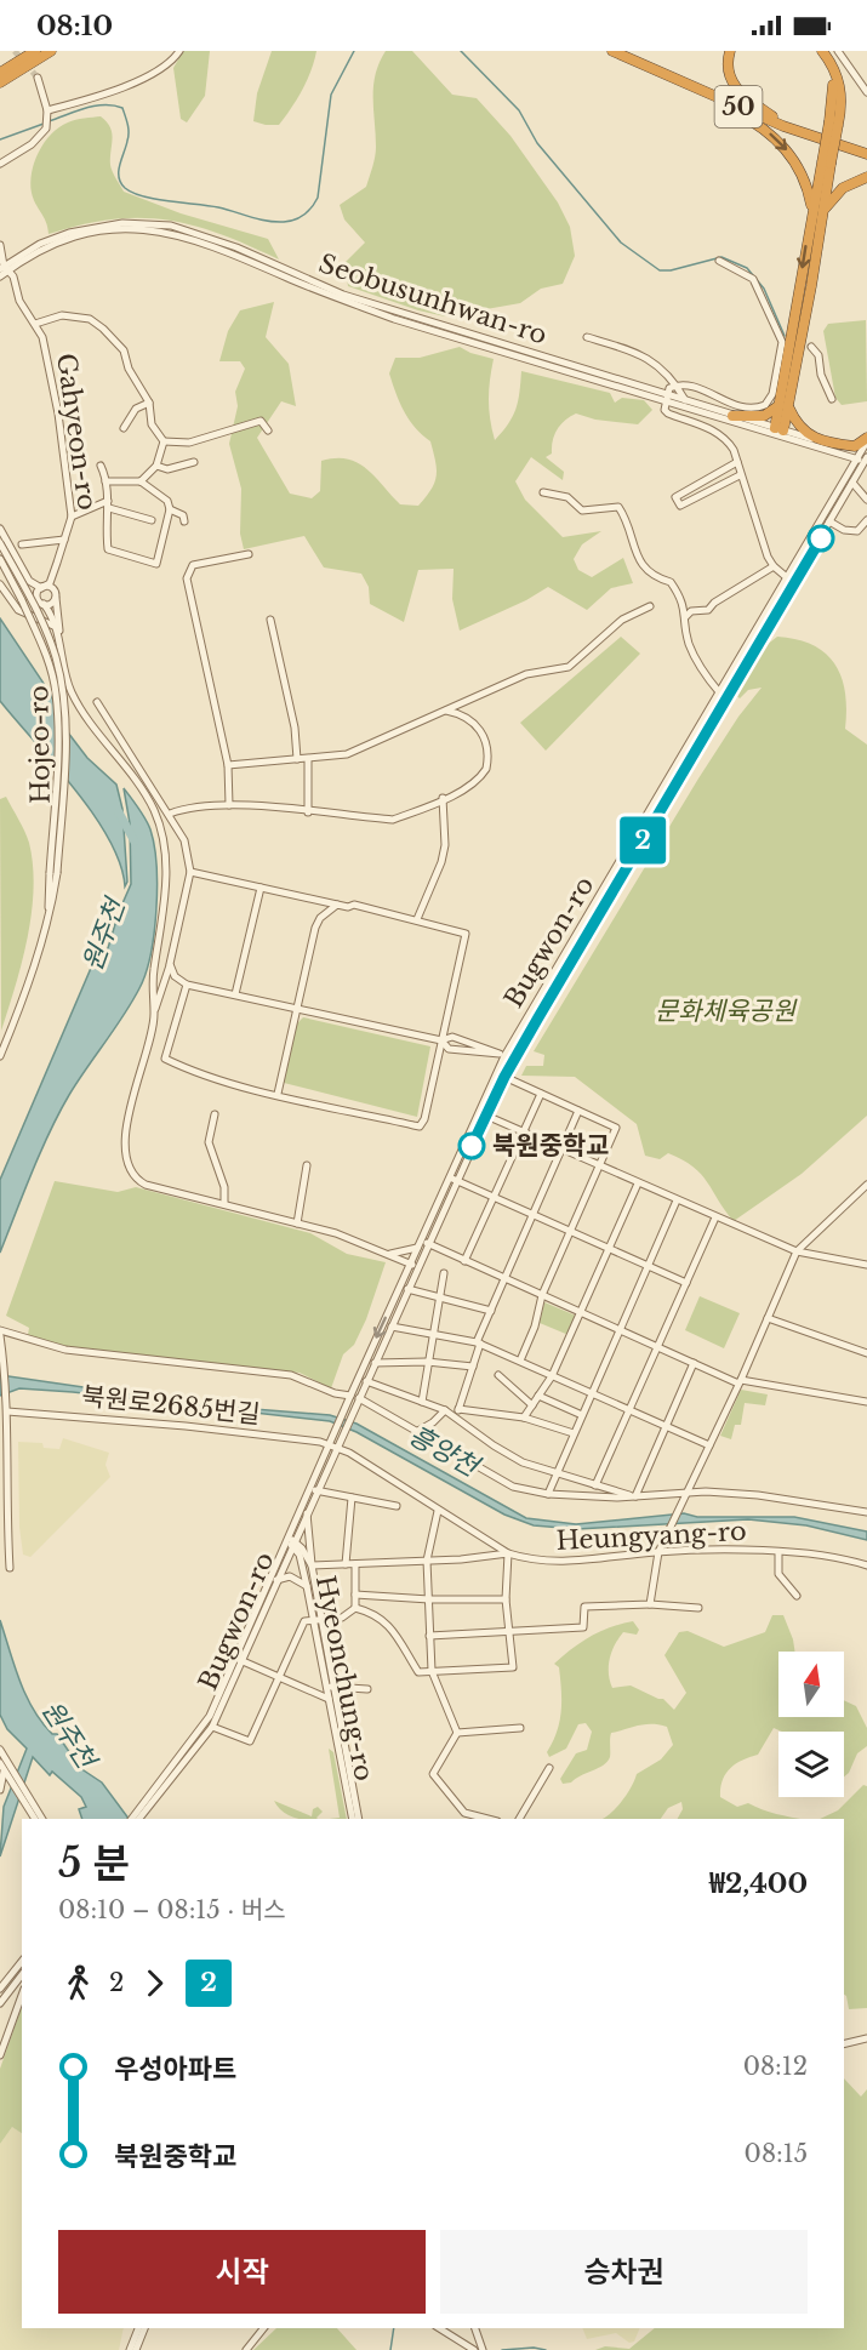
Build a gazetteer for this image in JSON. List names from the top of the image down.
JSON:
{
  "streets": {
    "highway": ["50"],
    "street": [
      "Seobusunhwan-ro",
      "Gahyeon-ro",
      "Hojeo-ro",
      "Bugwon-ro",
      "북원로2685번길",
      "Heungyang-ro",
      "Hyeonchung-ro"
    ]
  },
  "crossings": [
    ["Seobusunhwan-ro", "Gahyeon-ro"],
    ["Seobusunhwan-ro", "Bugwon-ro"],
    ["Bugwon-ro", "북원로2685번길"],
    ["Bugwon-ro", "Heungyang-ro"],
    ["Bugwon-ro", "Hyeonchung-ro"],
    ["북원로2685번길", "Heungyang-ro"]
  ],
  "water": ["원주천", "흥양천"],
  "parks": ["문화체육공원"],
  "places": ["북원중학교"],
  "lines": ["bus line 2"],
  "north": "top",
  "page": {
    "status": "08:10",
    "on_map": "2",
    "heading": ["5 분", "08:10 – 08:15 · 버스", "₩2,400"],
    "legs": ["2", "2"],
    "list": [
      {
        "name": "우성아파트",
        "value": "08:12"
      },
      {
        "name": "북원중학교",
        "value": "08:15"
      }
    ],
    "buttons": ["시작", "승차권"]
  }
}
